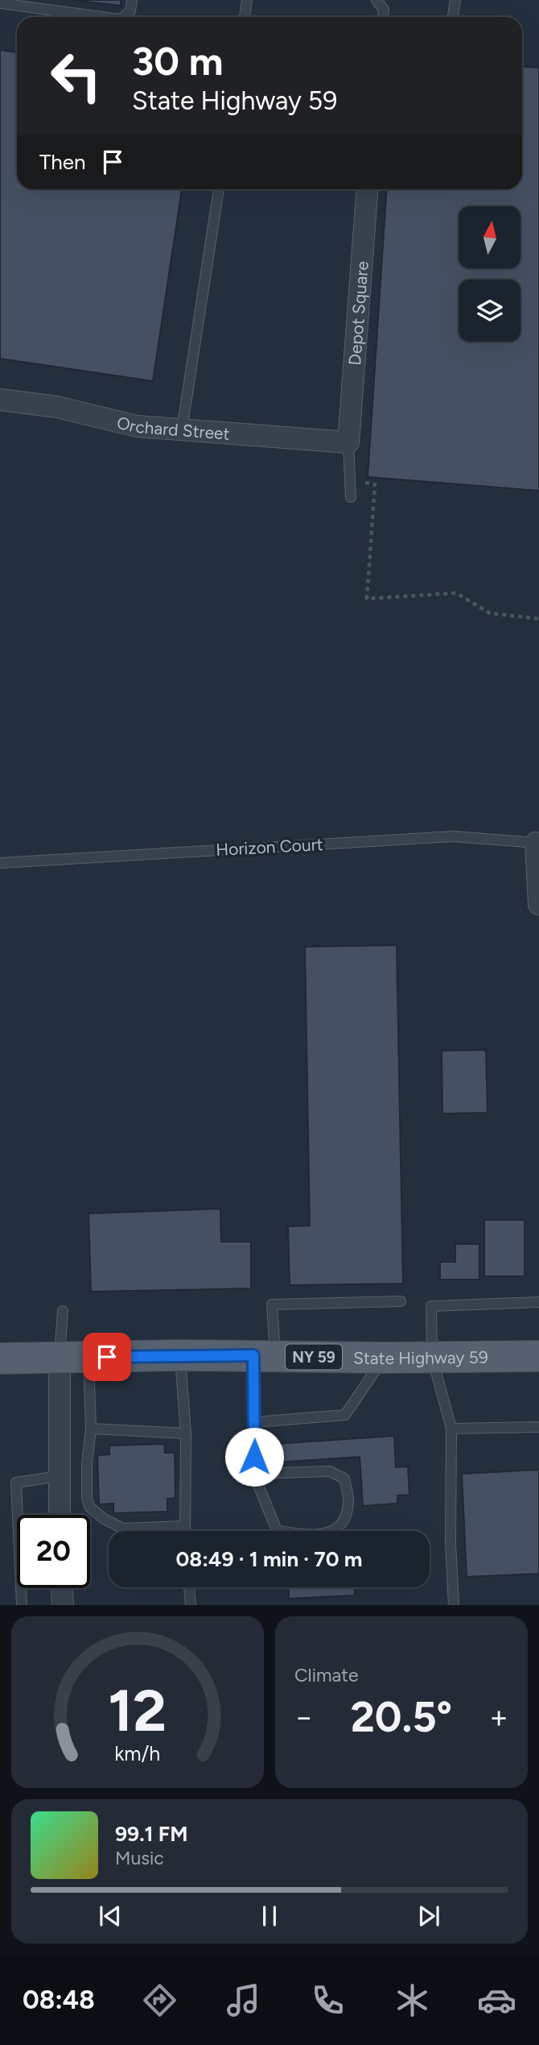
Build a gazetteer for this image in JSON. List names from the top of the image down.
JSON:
{
  "streets": {
    "main road": ["NY 59", "State Highway 59"],
    "street": ["Depot Square", "Orchard Street"],
    "lane": ["Horizon Court"]
  },
  "crossings": [
    ["Depot Square", "Orchard Street"]
  ],
  "north": "top",
  "page": {
    "turn": ["30 m", "State Highway 59"],
    "then": "Then",
    "limit": "20",
    "trip": "08:49 · 1 min · 70 m",
    "tile": "Climate",
    "heat": ["−", "20.5°", "+"],
    "song": ["99.1 FM", "Music"],
    "tabs": "08:48",
    "gauge": ["12", "km/h"]
  }
}
